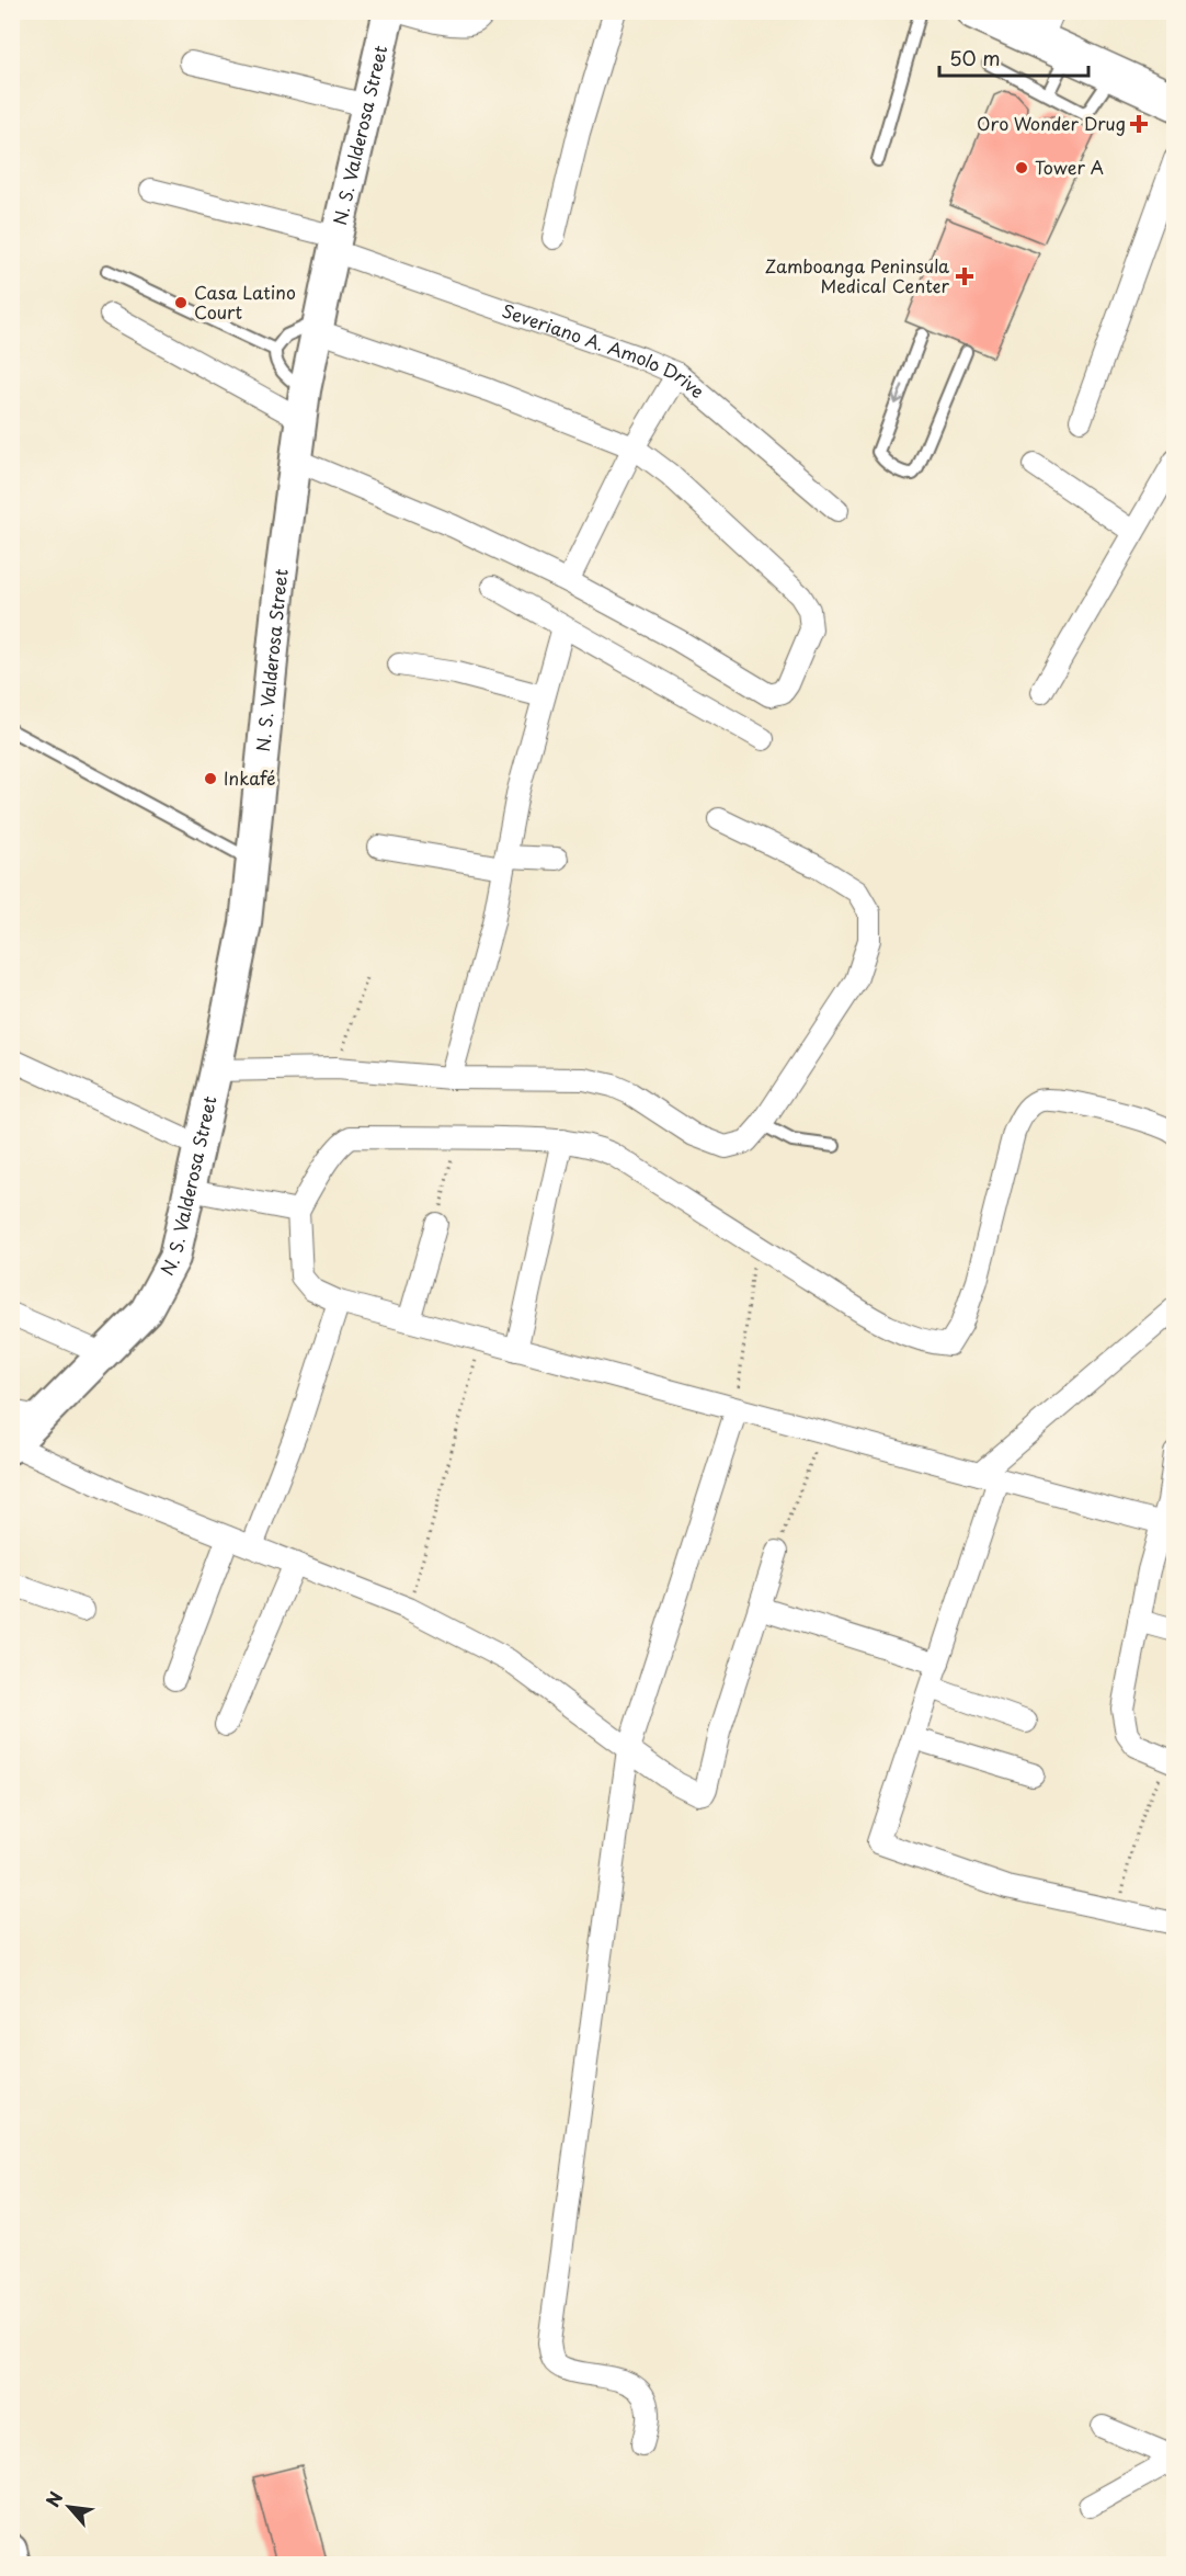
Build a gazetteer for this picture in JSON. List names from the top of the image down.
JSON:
{
  "streets": {
    "main road": ["N. S. Valderosa Street"],
    "street": ["Severiano A. Amolo Drive"]
  },
  "crossings": [
    ["N. S. Valderosa Street", "Severiano A. Amolo Drive"]
  ],
  "places": {
    "health": ["Oro Wonder Drug", "Zamboanga Peninsula Medical Center"],
    "other": ["Tower A", "Casa Latino Court", "Inkafé"]
  },
  "scale_bar": "50 m",
  "north": "top left"
}
